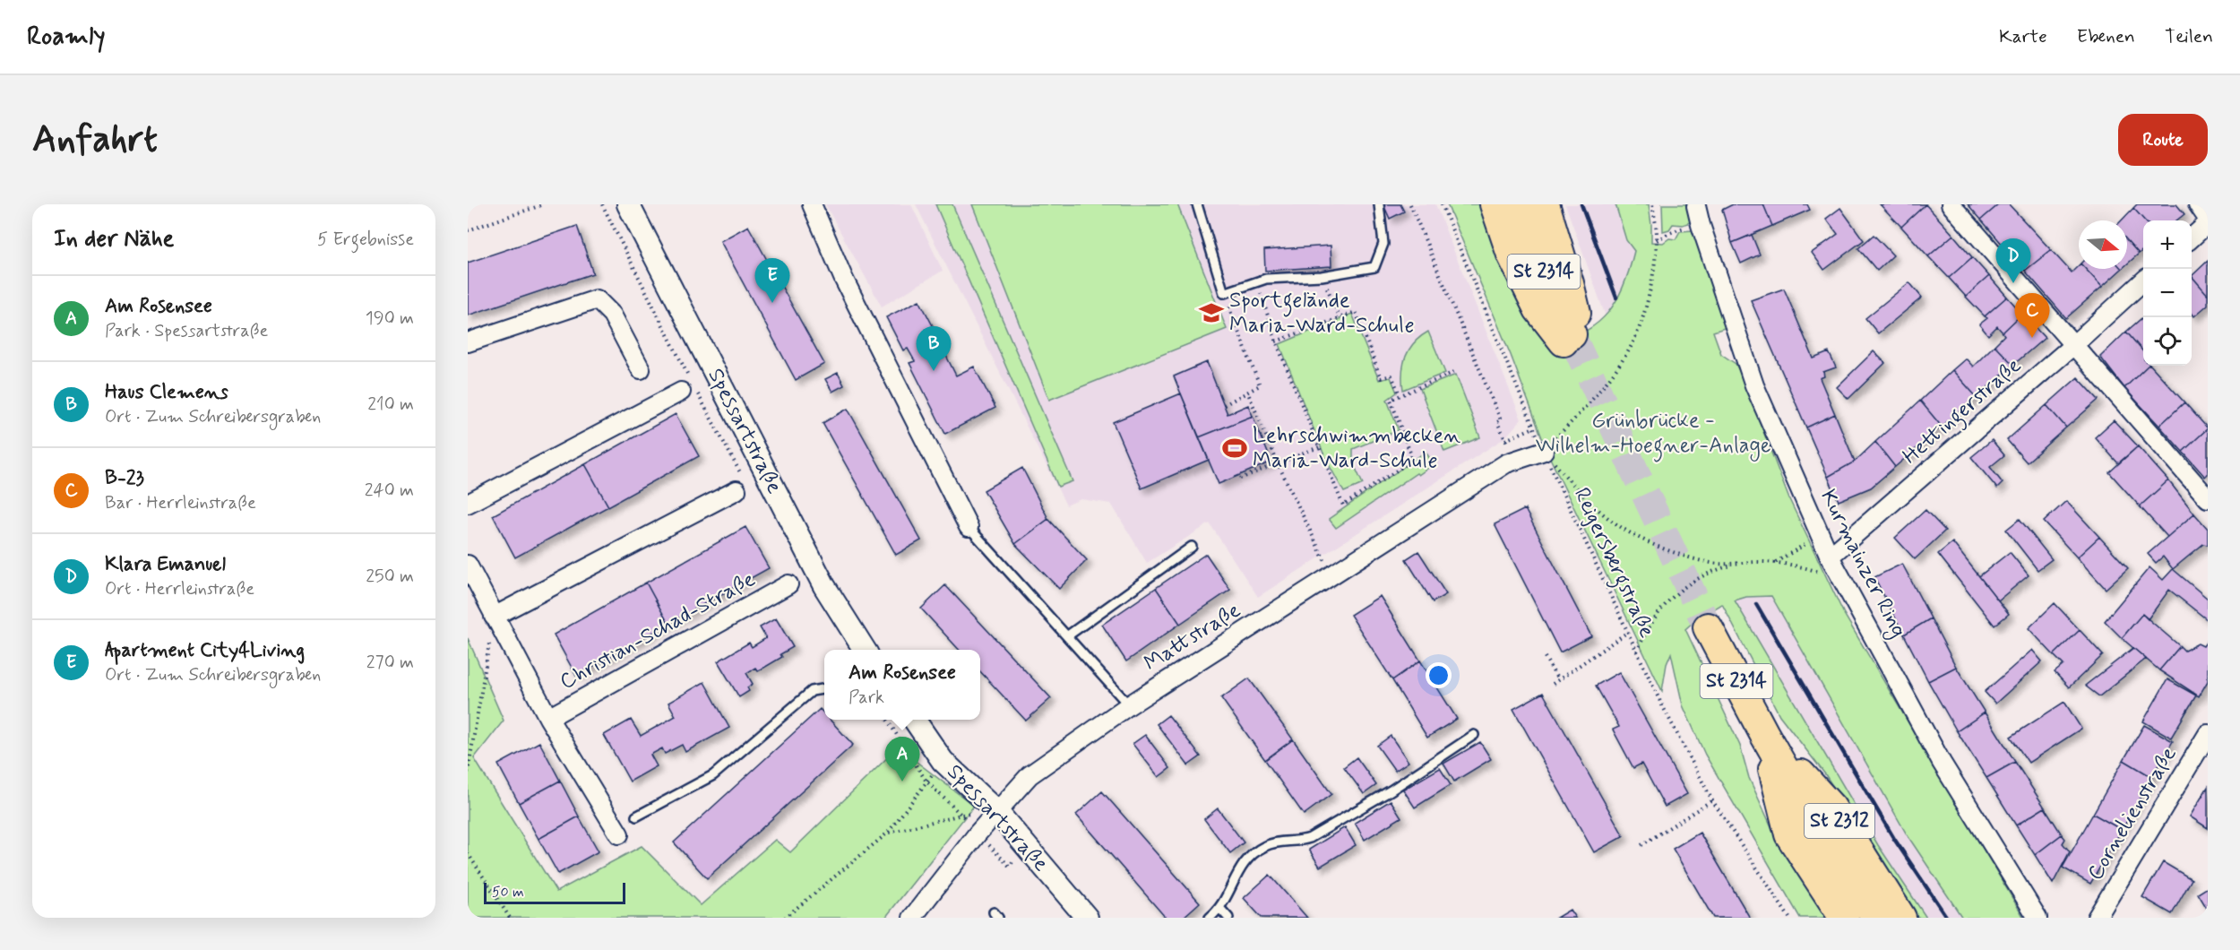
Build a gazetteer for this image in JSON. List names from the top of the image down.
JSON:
{
  "streets": {
    "highway": ["St 2314", "St 2312"],
    "street": [
      "Hettingerstraße",
      "Spessartstraße",
      "Kurmainzer Ring",
      "Christian-Schad-Straße",
      "Mattstraße",
      "Cornelienstraße"
    ],
    "path": ["Reigersbergstraße"]
  },
  "crossings": [
    ["St 2314", "St 2312"],
    ["Hettingerstraße", "Kurmainzer Ring"],
    ["Spessartstraße", "Mattstraße"],
    ["Reigersbergstraße", "Mattstraße"]
  ],
  "parks": ["Grünbrücke - Wilhelm-Hoegner-Anlage"],
  "places": {
    "school or university": ["Sportgelände Maria-Ward-Schule"],
    "sports": ["Lehrschwimmbecken Maria-Ward-Schule"]
  },
  "scale_bar": "50 m",
  "north": "right",
  "page": {
    "header": "Roamly",
    "nav": ["Karte", "Ebenen", "Teilen"],
    "buttons": "Route",
    "title": "Anfahrt",
    "heading": ["In der Nähe", "5 Ergebnisse"],
    "map_buttons": ["+", "−"],
    "pins": [
      "D",
      "E",
      "C",
      "B",
      "A"
    ],
    "list": [
      {
        "mark": "A",
        "name": "Am Rosensee",
        "note": "Park · Spessartstraße",
        "value": "190 m"
      },
      {
        "mark": "B",
        "name": "Haus Clemens",
        "note": "Ort · Zum Schreibersgraben",
        "value": "210 m"
      },
      {
        "mark": "C",
        "name": "B-23",
        "note": "Bar · Herrleinstraße",
        "value": "240 m"
      },
      {
        "mark": "D",
        "name": "Klara Emanuel",
        "note": "Ort · Herrleinstraße",
        "value": "250 m"
      },
      {
        "mark": "E",
        "name": "Apartment City4Living",
        "note": "Ort · Zum Schreibersgraben",
        "value": "270 m"
      }
    ],
    "popup": ["Am Rosensee", "Park"],
    "scale": "50 m"
  }
}
